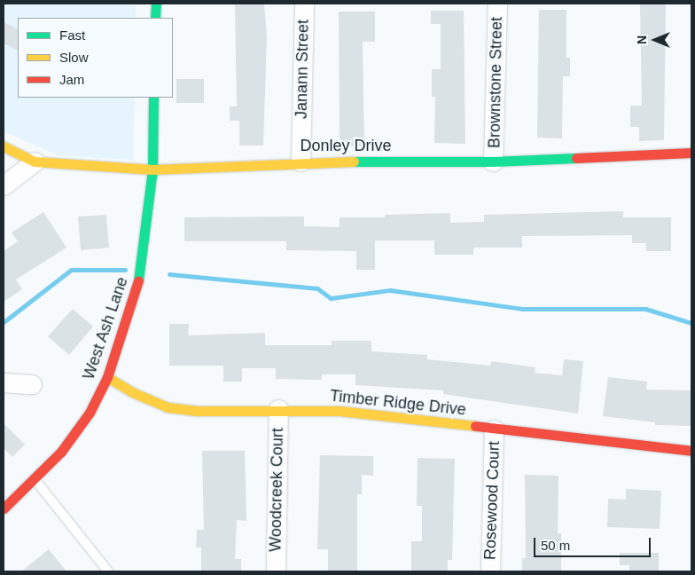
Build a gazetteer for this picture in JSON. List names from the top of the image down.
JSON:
{
  "streets": {
    "street": [
      "Janann Street",
      "Brownstone Street",
      "Donley Drive",
      "West Ash Lane",
      "Timber Ridge Drive",
      "Woodcreek Court",
      "Rosewood Court"
    ]
  },
  "crossings": [
    ["Janann Street", "Donley Drive"],
    ["Brownstone Street", "Donley Drive"],
    ["Donley Drive", "West Ash Lane"],
    ["West Ash Lane", "Timber Ridge Drive"],
    ["Timber Ridge Drive", "Woodcreek Court"],
    ["Timber Ridge Drive", "Rosewood Court"]
  ],
  "legend": ["Fast", "Slow", "Jam"],
  "scale_bar": "50 m",
  "north": "left"
}
